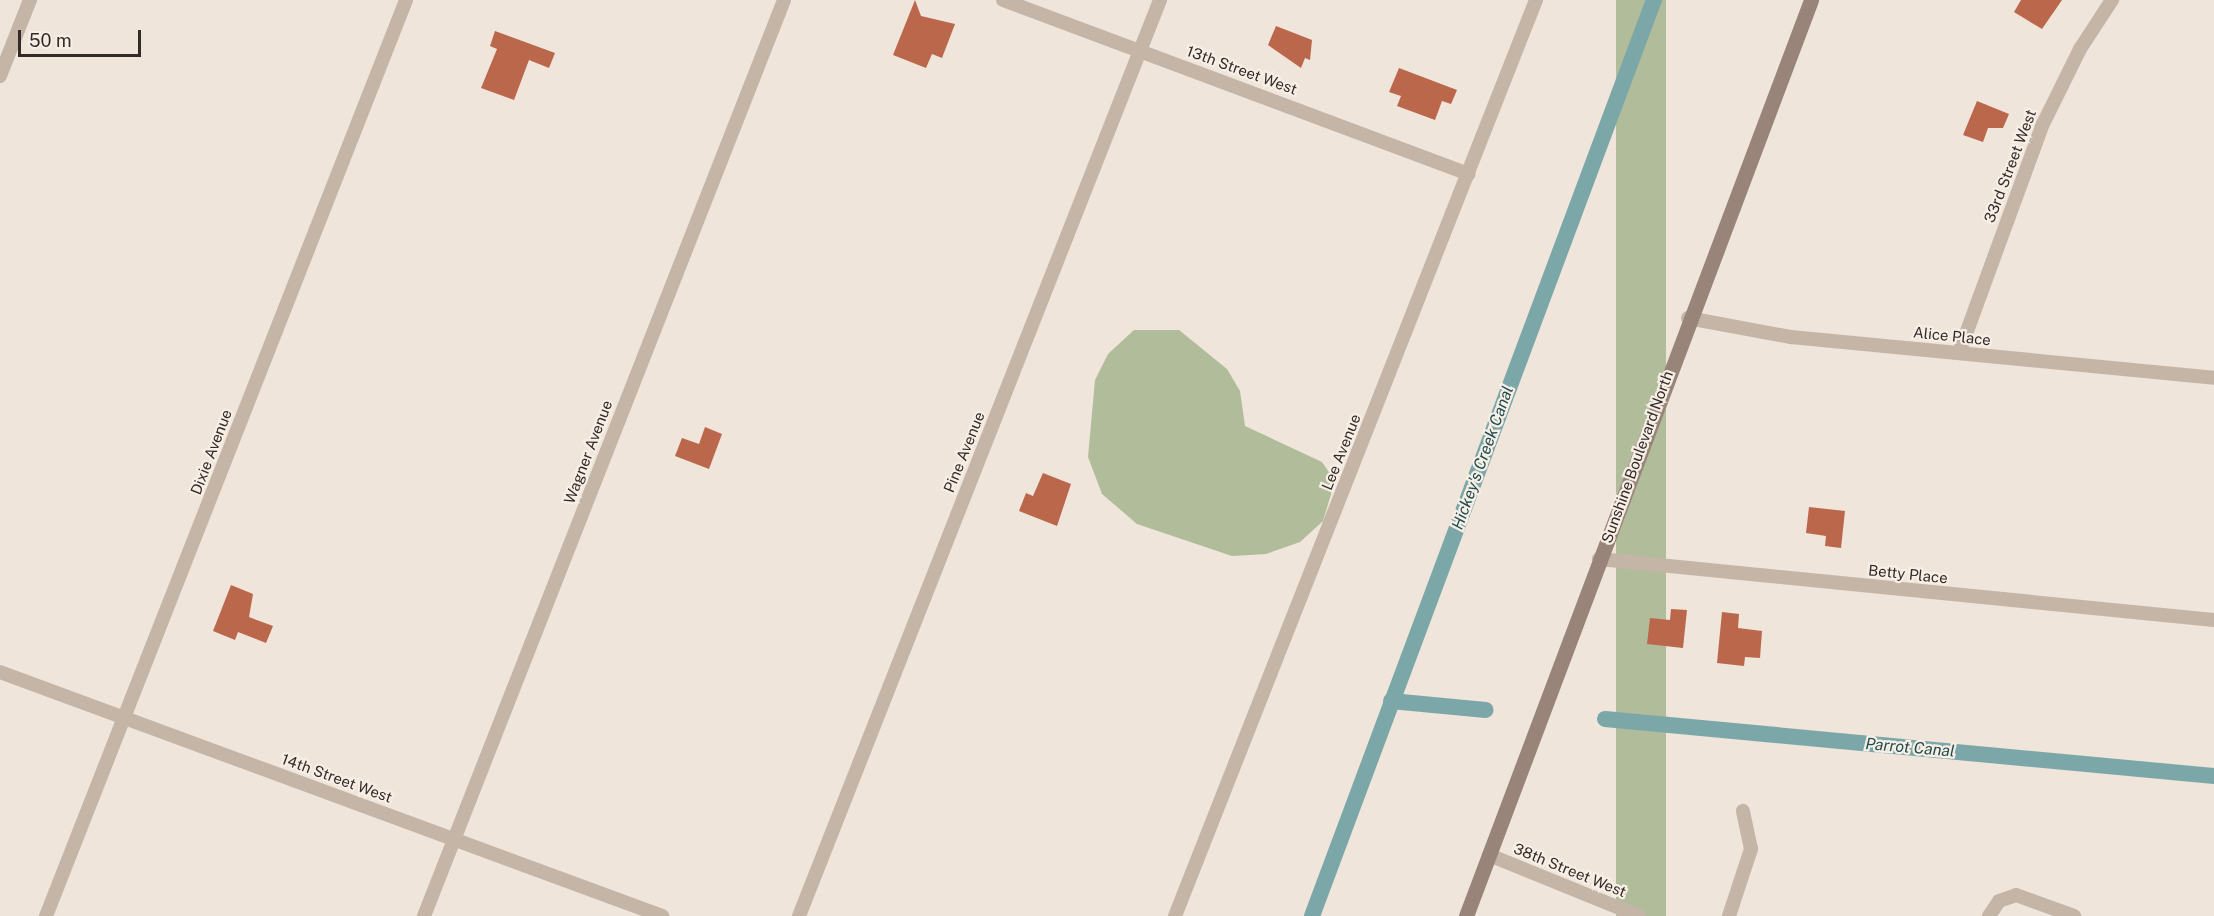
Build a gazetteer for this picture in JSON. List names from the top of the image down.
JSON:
{
  "streets": {
    "street": [
      "13th Street West",
      "33rd Street West",
      "Alice Place",
      "Dixie Avenue",
      "Wagner Avenue",
      "Pine Avenue",
      "Lee Avenue",
      "Sunshine Boulevard North",
      "Betty Place",
      "14th Street West",
      "38th Street West"
    ]
  },
  "crossings": [
    ["13th Street West", "Pine Avenue"],
    ["13th Street West", "Lee Avenue"],
    ["33rd Street West", "Alice Place"],
    ["Alice Place", "Sunshine Boulevard North"],
    ["Dixie Avenue", "14th Street West"],
    ["Wagner Avenue", "14th Street West"],
    ["Sunshine Boulevard North", "Betty Place"],
    ["Sunshine Boulevard North", "38th Street West"]
  ],
  "water": ["Hickey's Creek Canal", "Parrot Canal"],
  "scale_bar": "50 m"
}
